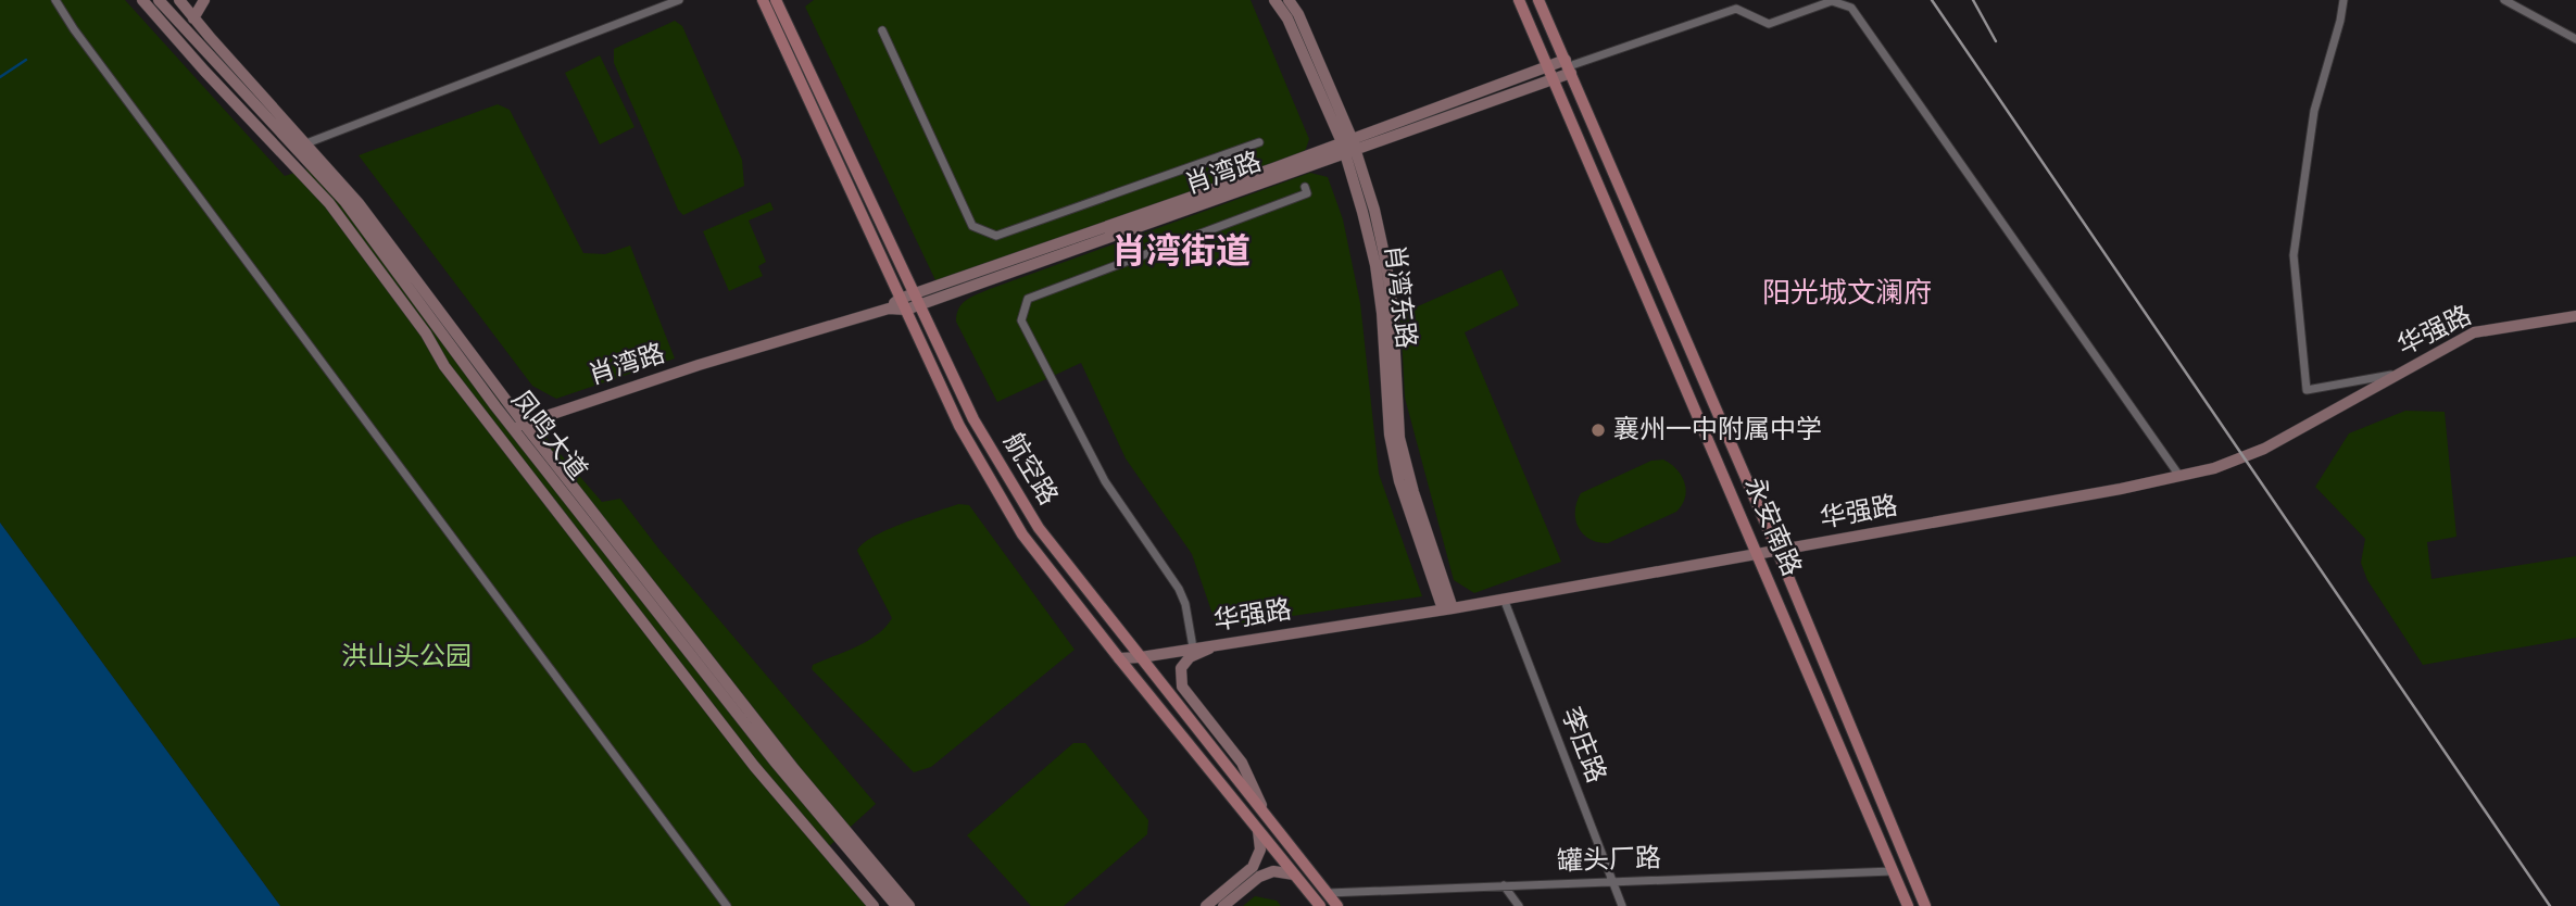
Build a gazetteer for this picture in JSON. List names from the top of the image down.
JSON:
{
  "streets": {
    "main road": ["航空路", "永安南路"],
    "street": [
      "肖湾路",
      "肖湾东路",
      "华强路",
      "凤鸣大道",
      "李庄路",
      "罐头厂路"
    ]
  },
  "crossings": [
    ["肖湾路", "肖湾东路"],
    ["肖湾路", "凤鸣大道"],
    ["肖湾路", "航空路"],
    ["肖湾路", "永安南路"],
    ["肖湾东路", "华强路"],
    ["华强路", "航空路"],
    ["华强路", "永安南路"],
    ["华强路", "李庄路"],
    ["航空路", "罐头厂路"],
    ["永安南路", "罐头厂路"],
    ["李庄路", "罐头厂路"]
  ],
  "districts": ["肖湾街道", "阳光城文澜府"],
  "parks": ["洪山头公园"],
  "places": ["襄州一中附属中学"]
}
